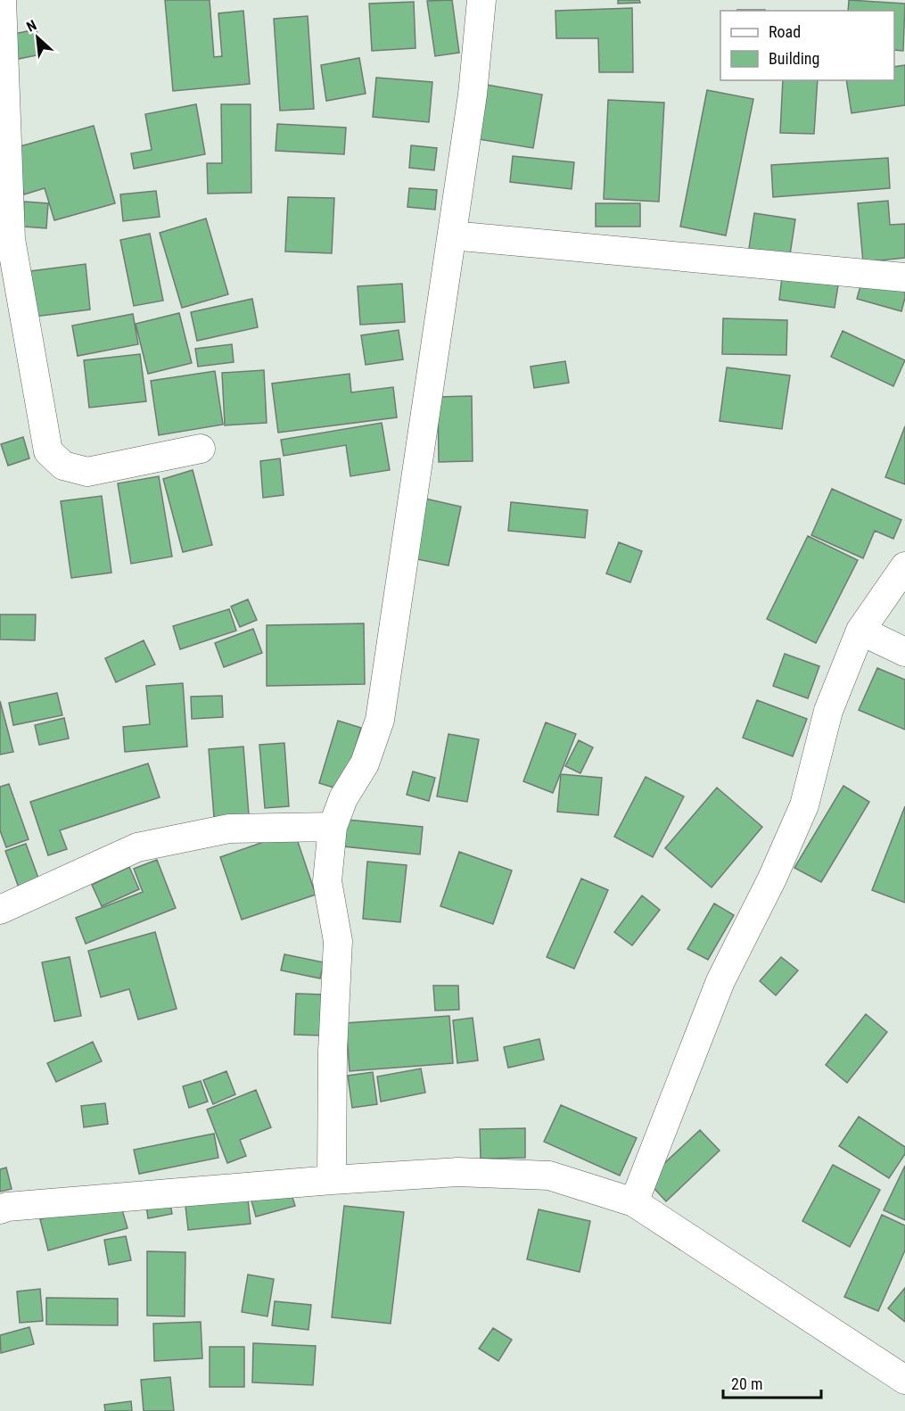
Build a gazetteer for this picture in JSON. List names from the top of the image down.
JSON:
{
  "legend": ["Road", "Building"],
  "scale_bar": "20 m",
  "north": "top left"
}
